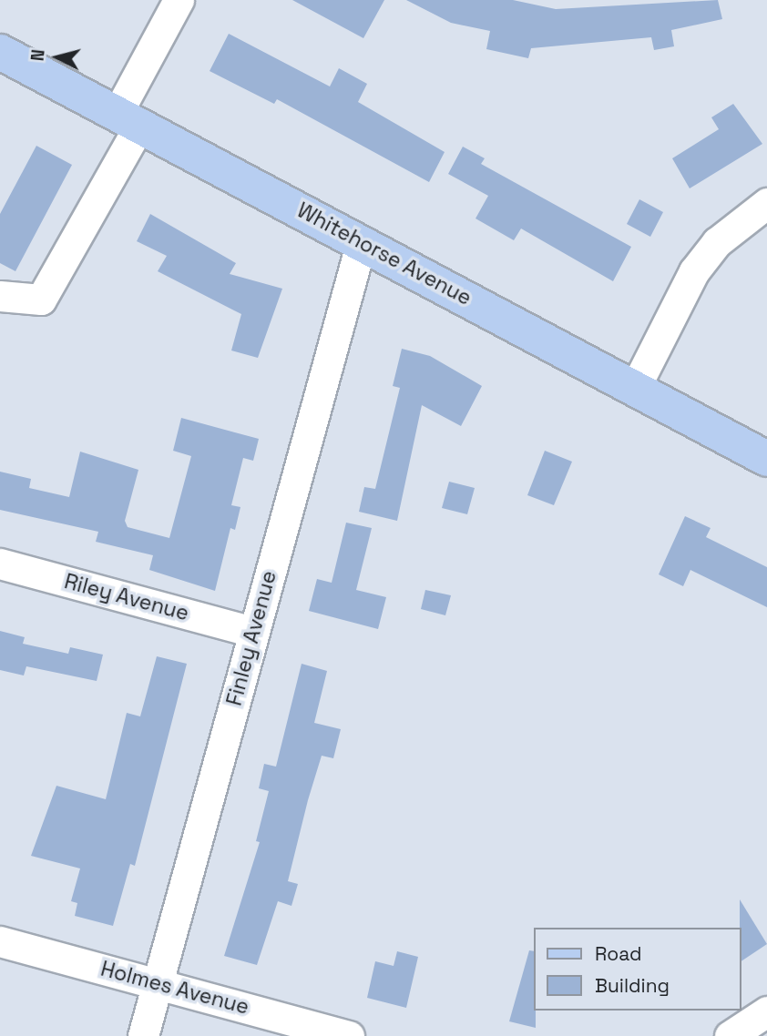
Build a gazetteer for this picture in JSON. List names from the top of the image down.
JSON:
{
  "streets": {
    "main road": ["Whitehorse Avenue"],
    "street": ["Riley Avenue", "Finley Avenue", "Holmes Avenue"]
  },
  "crossings": [
    ["Whitehorse Avenue", "Finley Avenue"],
    ["Riley Avenue", "Finley Avenue"],
    ["Finley Avenue", "Holmes Avenue"]
  ],
  "legend": ["Road", "Building"],
  "north": "left"
}
